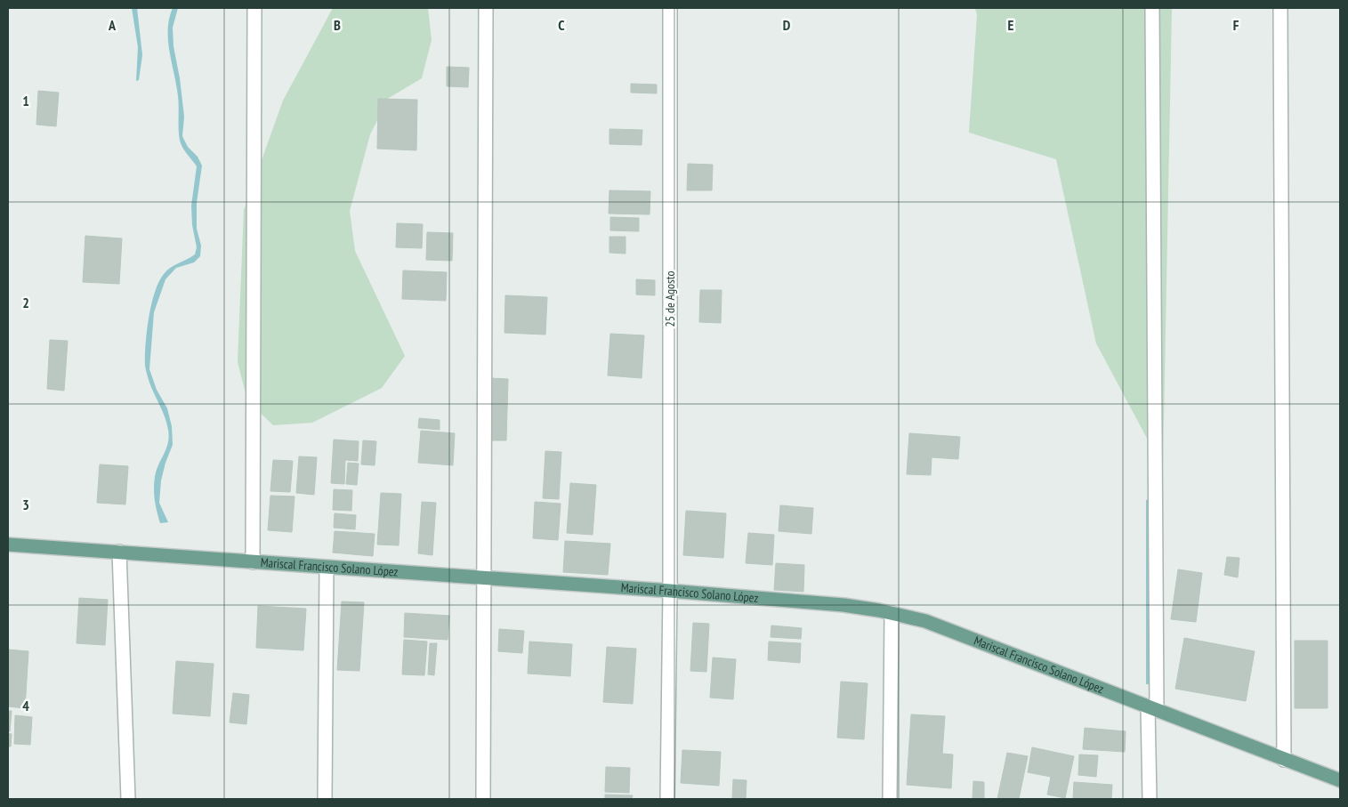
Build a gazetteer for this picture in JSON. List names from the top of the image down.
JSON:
{
  "streets": {
    "main road": ["Mariscal Francisco Solano López"],
    "street": ["25 de Agosto"]
  },
  "crossings": [
    ["25 de Agosto", "Mariscal Francisco Solano López"]
  ],
  "grid": {
    "columns": [
      "A",
      "B",
      "C",
      "D",
      "E",
      "F"
    ],
    "rows": [
      "1",
      "2",
      "3",
      "4"
    ]
  }
}
